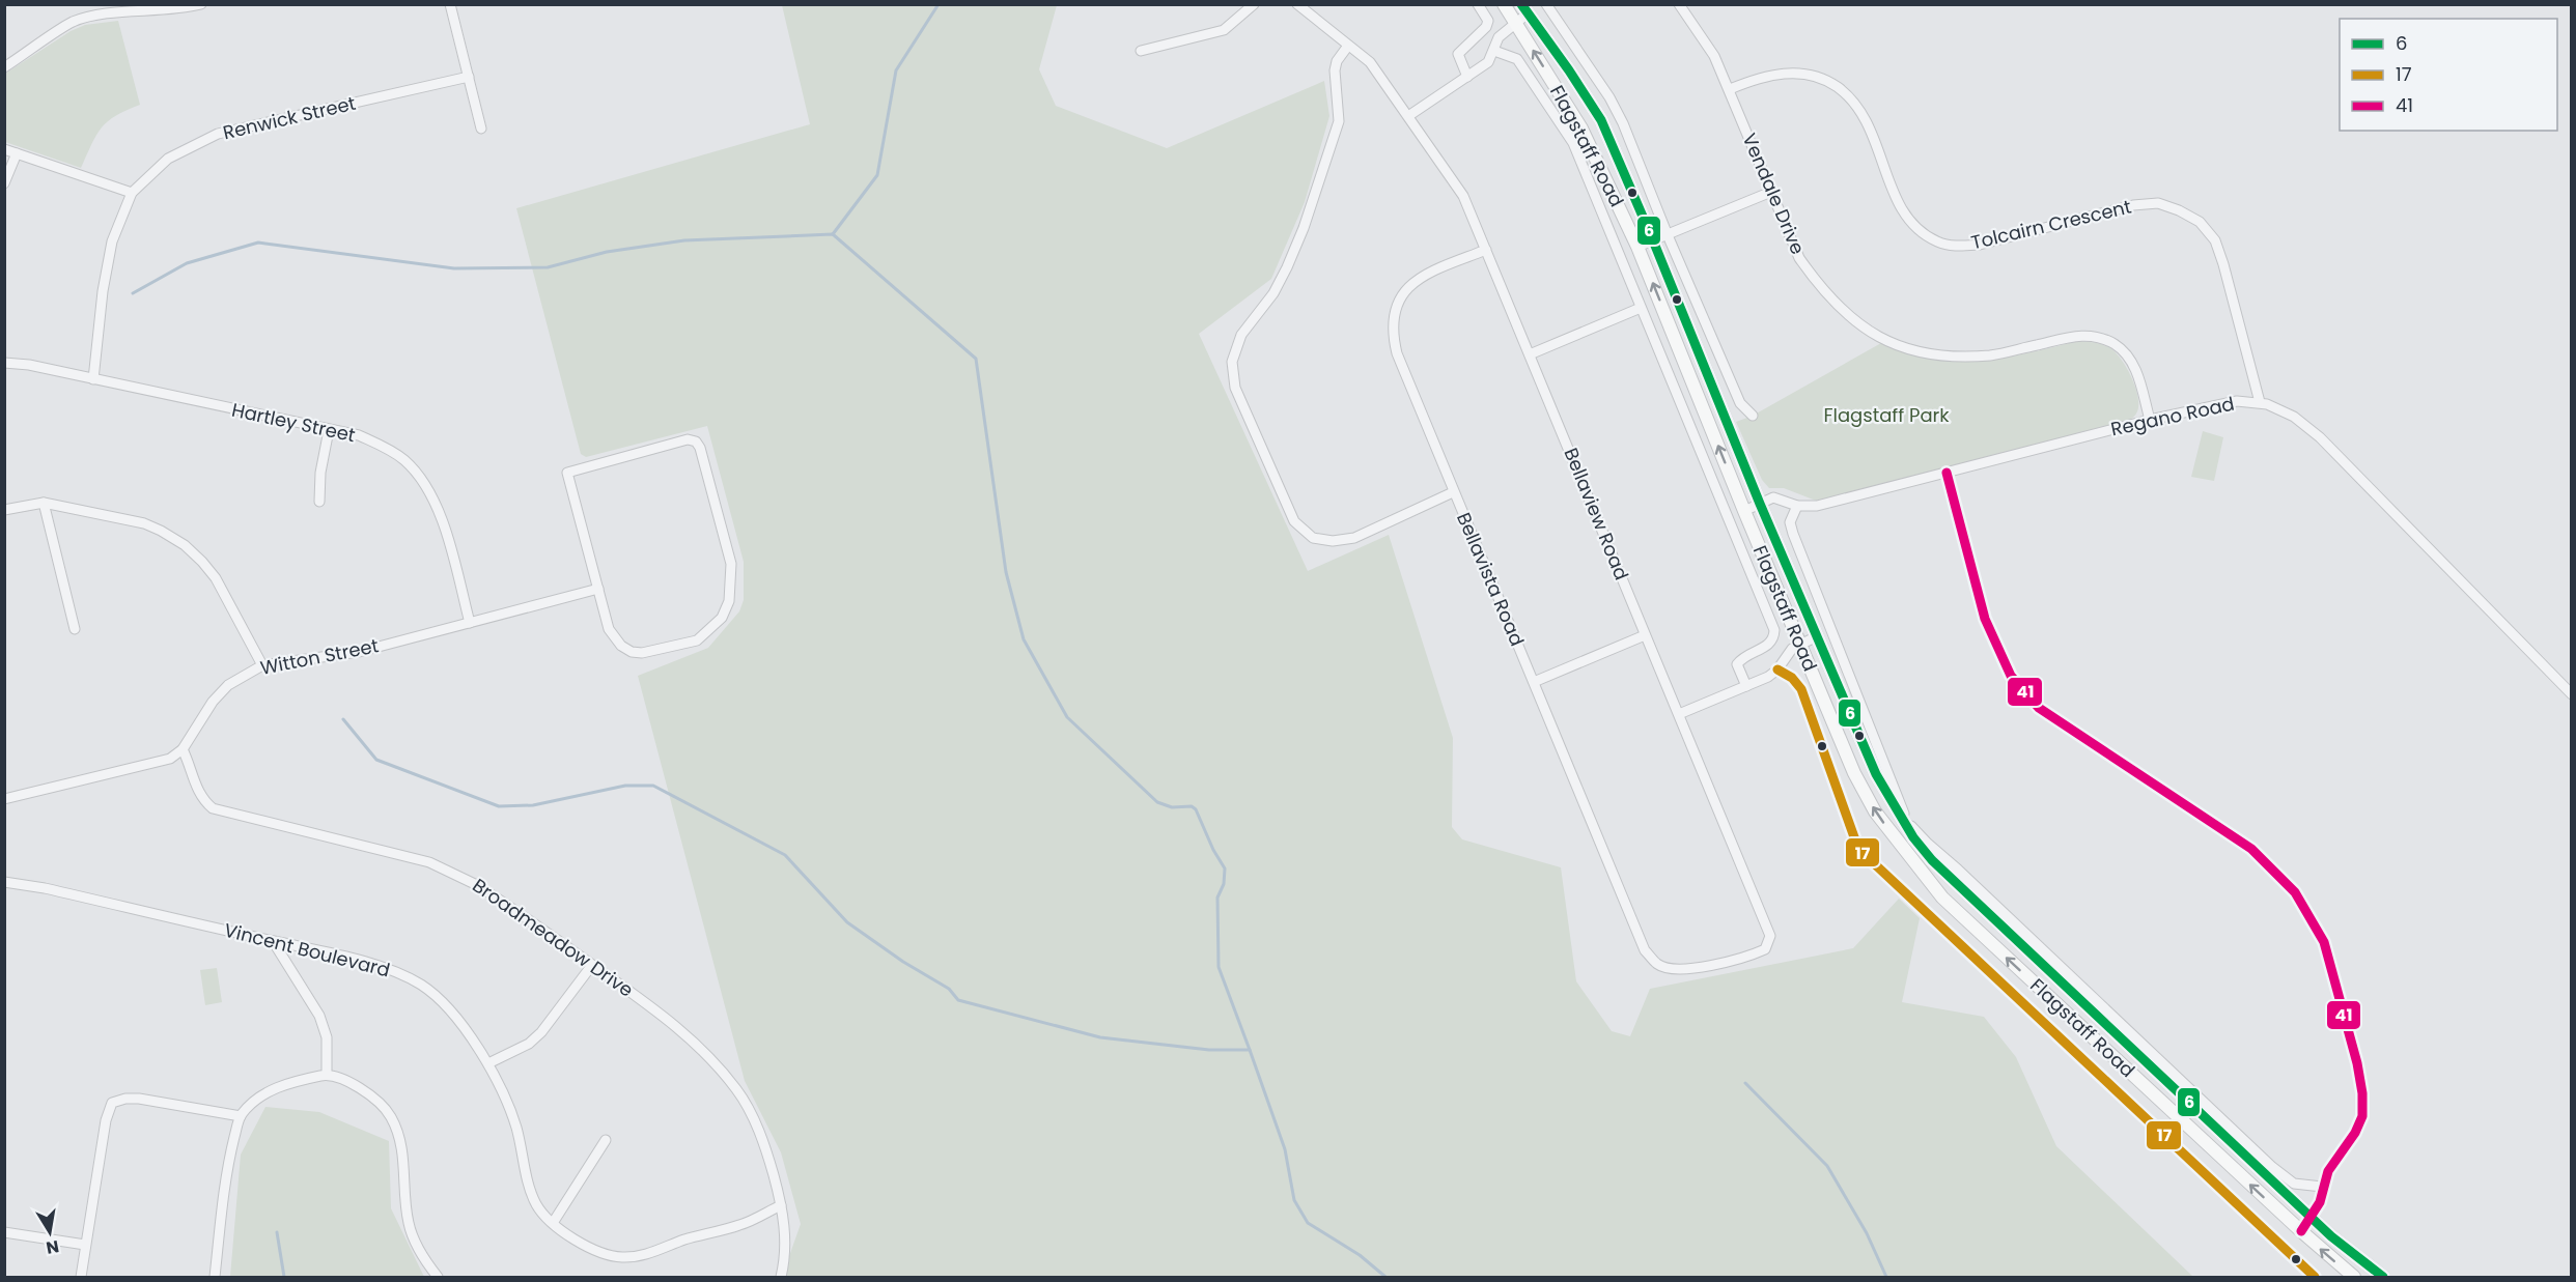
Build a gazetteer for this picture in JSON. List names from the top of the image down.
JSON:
{
  "streets": {
    "main road": ["Flagstaff Road"],
    "street": [
      "Renwick Street",
      "Vendale Drive",
      "Tolcairn Crescent",
      "Regano Road",
      "Hartley Street",
      "Bellaview Road",
      "Bellavista Road",
      "Witton Street",
      "Broadmeadow Drive",
      "Vincent Boulevard"
    ]
  },
  "crossings": [
    ["Renwick Street", "Hartley Street"],
    ["Flagstaff Road", "Regano Road"],
    ["Vendale Drive", "Tolcairn Crescent"],
    ["Vendale Drive", "Regano Road"],
    ["Tolcairn Crescent", "Regano Road"],
    ["Hartley Street", "Witton Street"],
    ["Bellaview Road", "Bellavista Road"],
    ["Witton Street", "Broadmeadow Drive"],
    ["Broadmeadow Drive", "Vincent Boulevard"]
  ],
  "parks": ["Flagstaff Park"],
  "lines": ["transit line 6", "transit line 41", "transit line 17"],
  "legend": ["6", "17", "41"],
  "north": "bottom"
}
